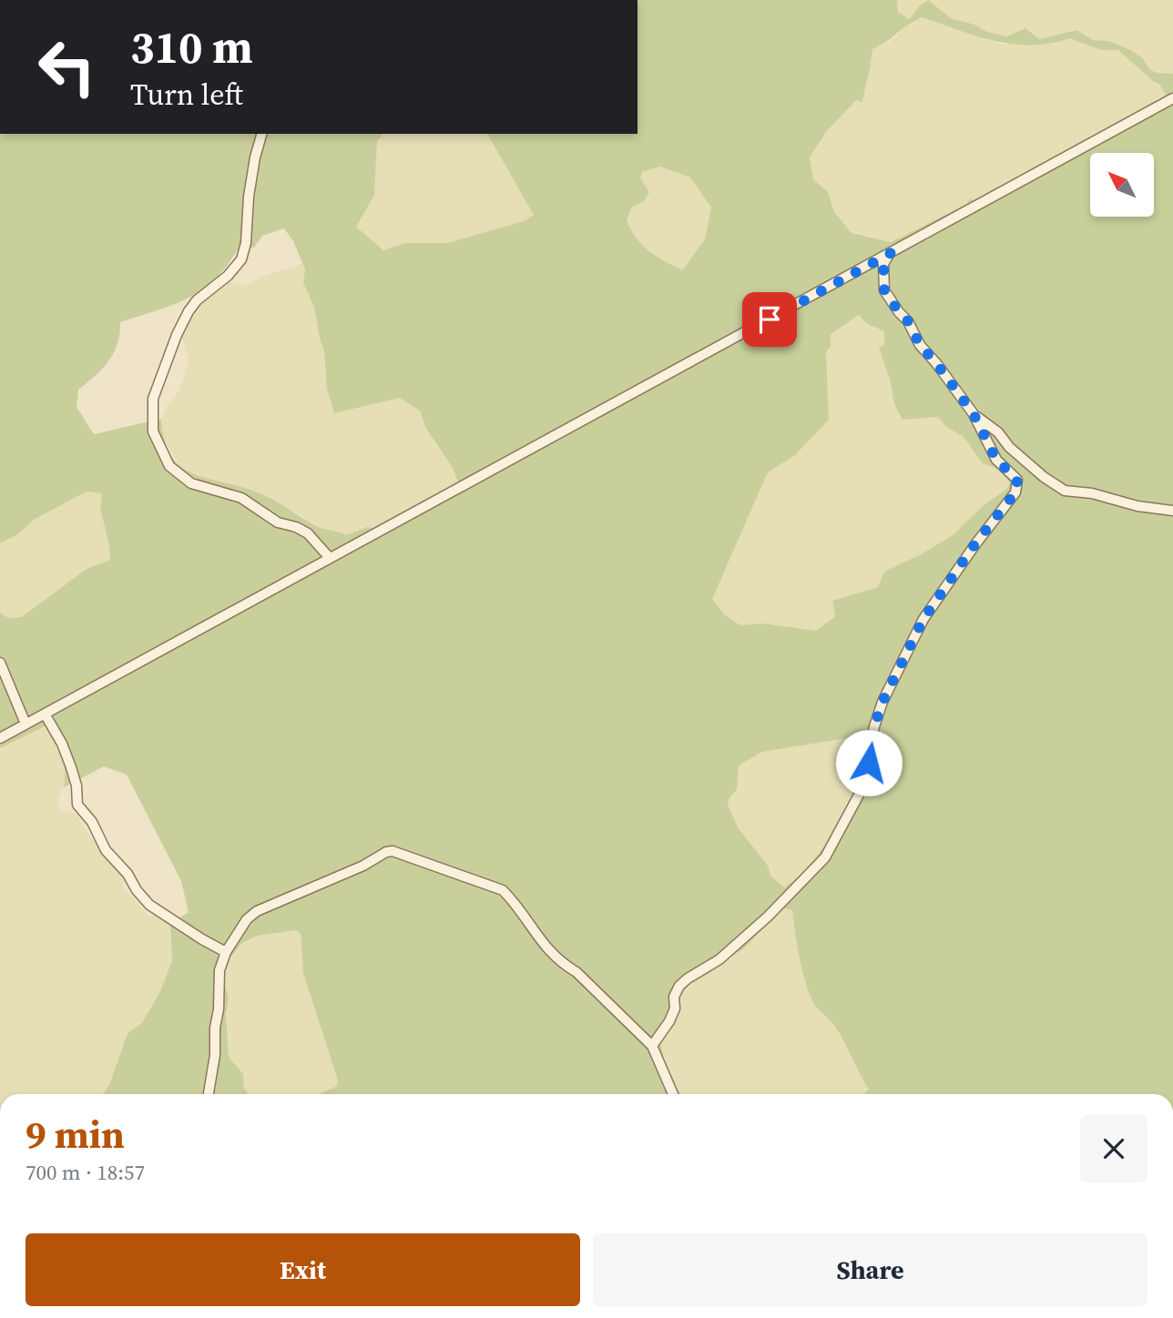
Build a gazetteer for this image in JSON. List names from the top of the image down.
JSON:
{
  "north": "top left",
  "page": {
    "turn": ["310 m", "Turn left"],
    "heading": ["9 min", "700 m · 18:57"],
    "buttons": ["Exit", "Share"]
  }
}
